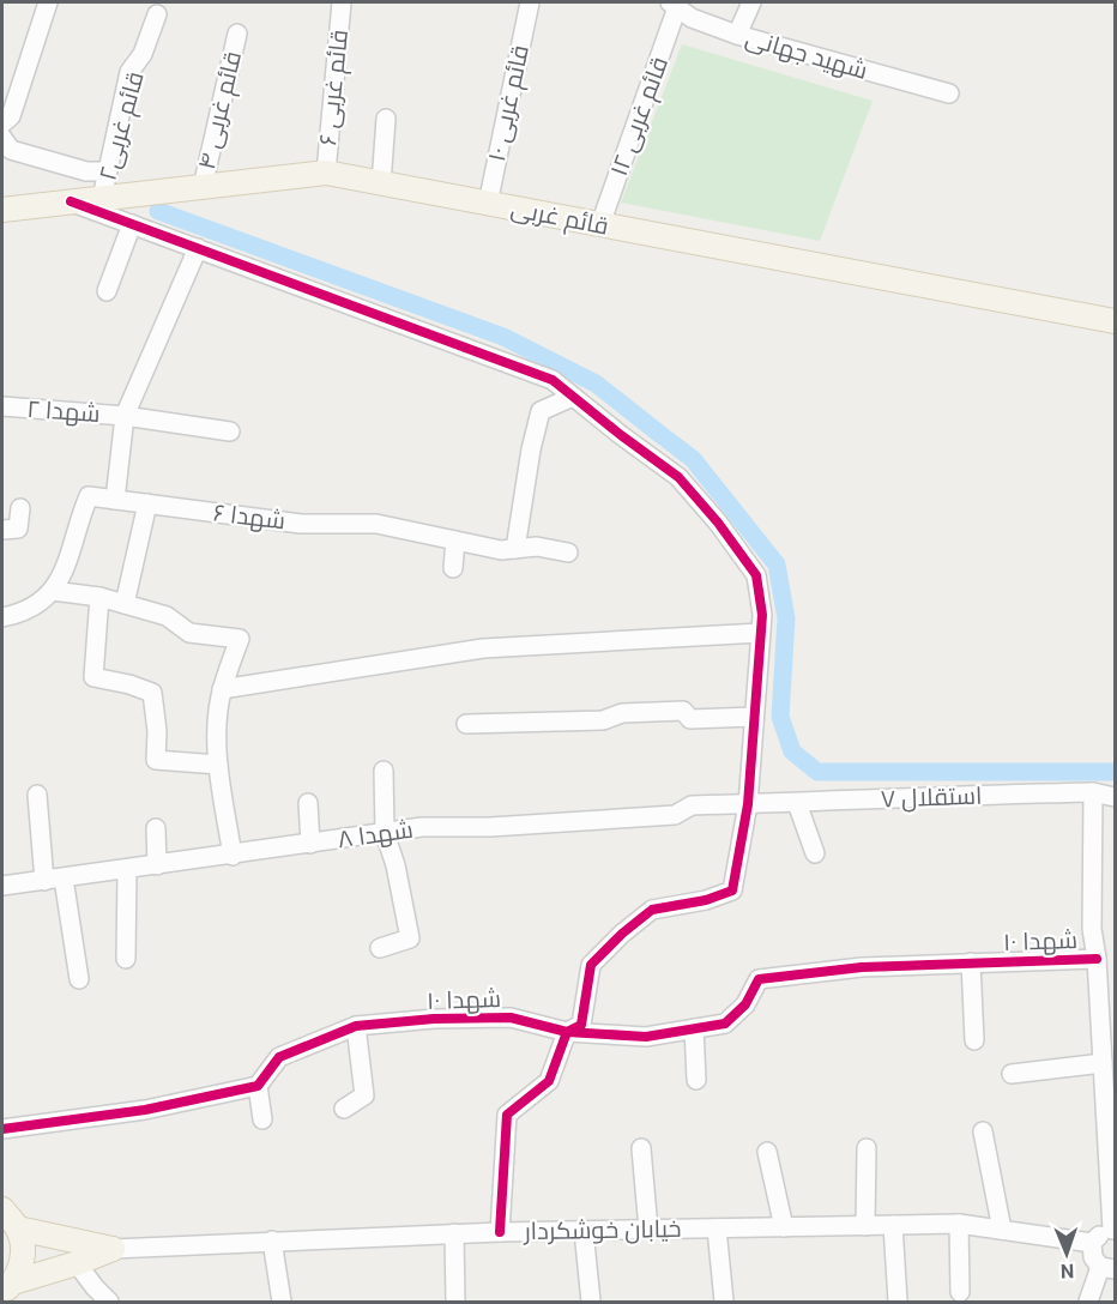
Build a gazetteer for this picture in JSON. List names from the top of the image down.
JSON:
{
  "streets": {
    "main road": ["قائم غربی"],
    "street": [
      "شهید جهانی",
      "قائم غربی ۶",
      "قائم غربی ۱۰",
      "قائم غربی ۴",
      "قائم غربی ۱۲",
      "۲قائم غربی",
      "شهدا ۲",
      "شهدا ۶",
      "استقلال ۷",
      "شهدا ۸",
      "شهدا ۱۰",
      "خیابان خوشکردار"
    ]
  },
  "crossings": [
    ["شهید جهانی", "قائم غربی ۱۲"],
    ["قائم غربی ۶", "قائم غربی"],
    ["قائم غربی ۱۰", "قائم غربی"],
    ["قائم غربی ۴", "قائم غربی"],
    ["قائم غربی ۱۲", "قائم غربی"],
    ["۲قائم غربی", "قائم غربی"],
    ["استقلال ۷", "شهدا ۸"]
  ],
  "north": "bottom"
}
